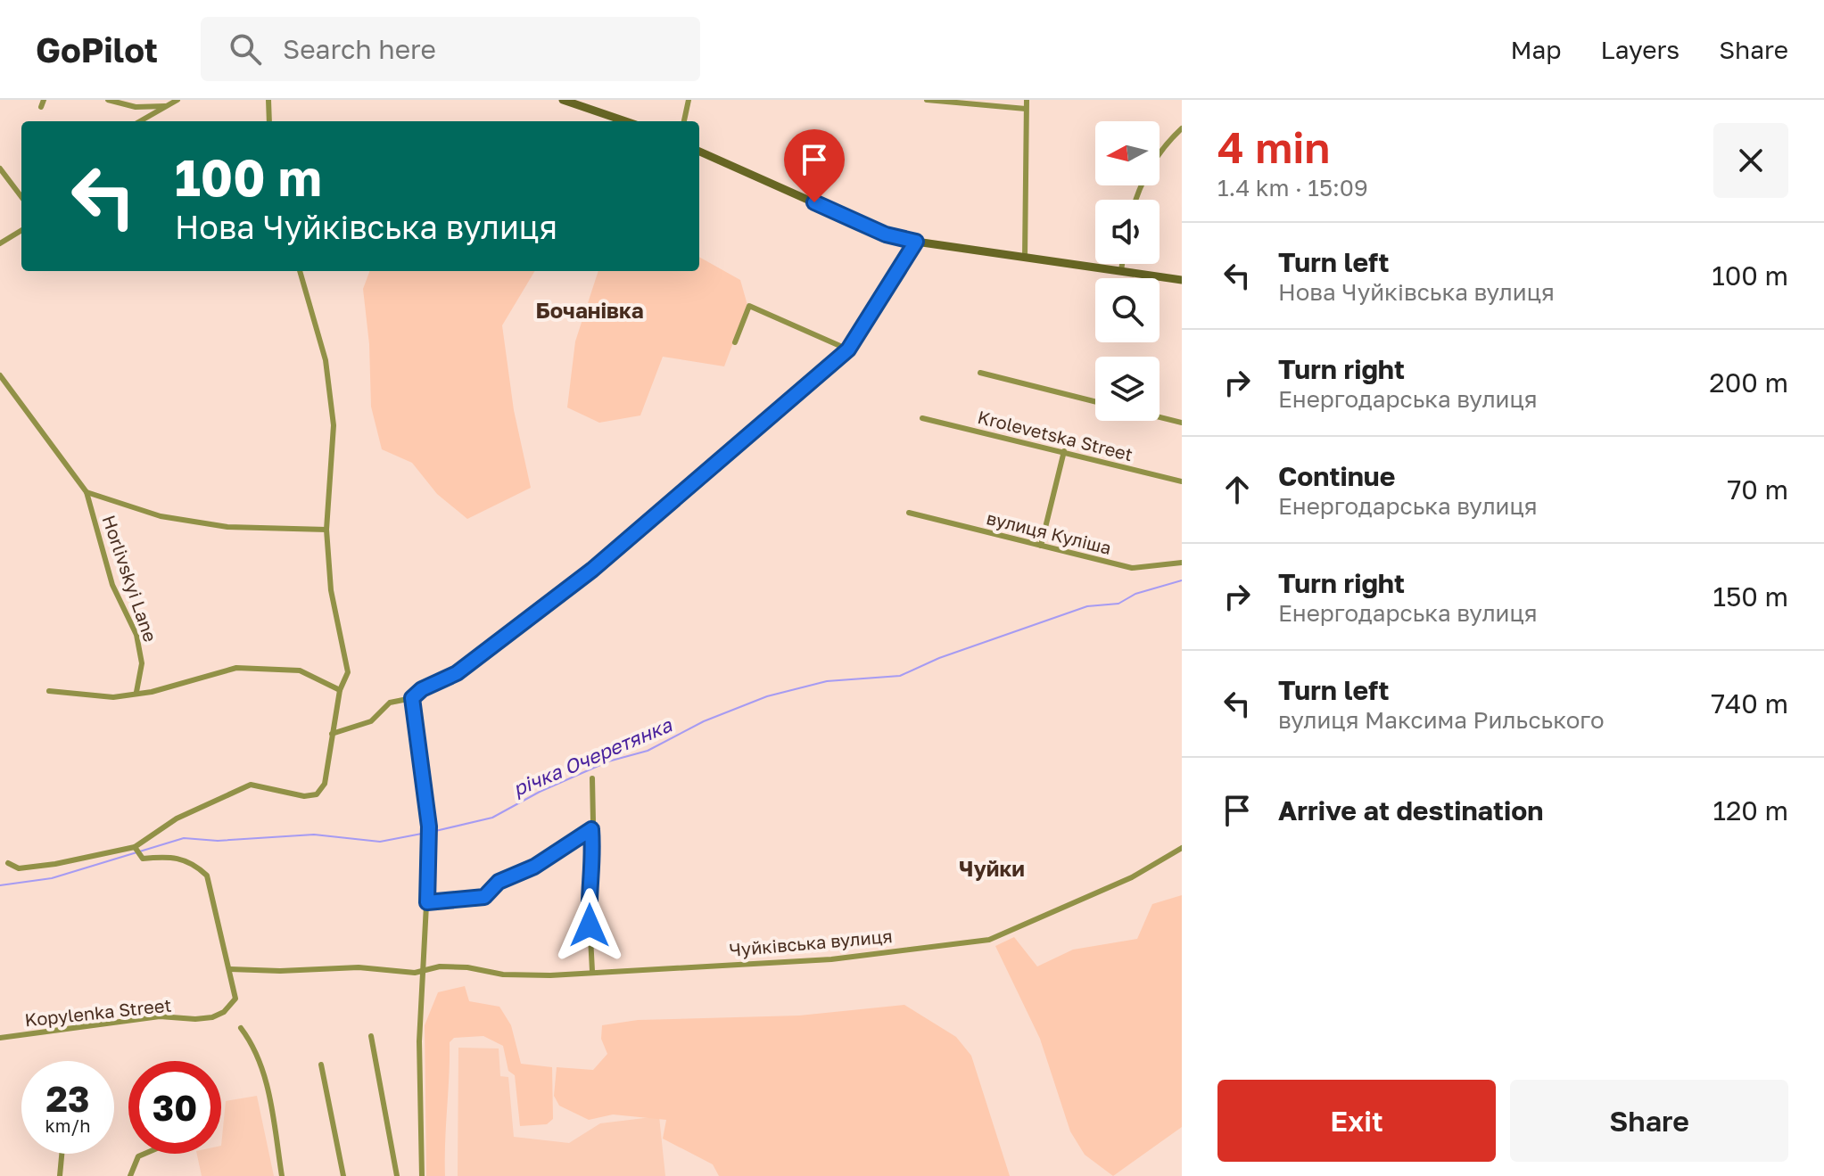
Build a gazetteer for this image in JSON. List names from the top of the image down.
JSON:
{
  "streets": {
    "street": [
      "Krolevetska Street",
      "вулиця Куліша",
      "Horlivskyi Lane",
      "Чуйківська вулиця",
      "Kopylenka Street"
    ]
  },
  "districts": ["Бочанівка", "Чуйки"],
  "water": ["річка Очеретянка"],
  "north": "left",
  "page": {
    "header": "GoPilot",
    "search": "Search here",
    "nav": ["Map", "Layers", "Share"],
    "heading": ["4 min", "1.4 km · 15:09"],
    "turn": ["100 m", "Нова Чуйківська вулиця"],
    "list": [
      {
        "name": "Turn left",
        "note": "Нова Чуйківська вулиця",
        "value": "100 m"
      },
      {
        "name": "Turn right",
        "note": "Енергодарська вулиця",
        "value": "200 m"
      },
      {
        "name": "Continue",
        "note": "Енергодарська вулиця",
        "value": "70 m"
      },
      {
        "name": "Turn right",
        "note": "Енергодарська вулиця",
        "value": "150 m"
      },
      {
        "name": "Turn left",
        "note": "вулиця Максима Рильського",
        "value": "740 m"
      },
      {
        "name": "Arrive at destination",
        "value": "120 m"
      }
    ],
    "speed": "23 km/h",
    "limit": "30",
    "buttons": ["Exit", "Share"]
  }
}
